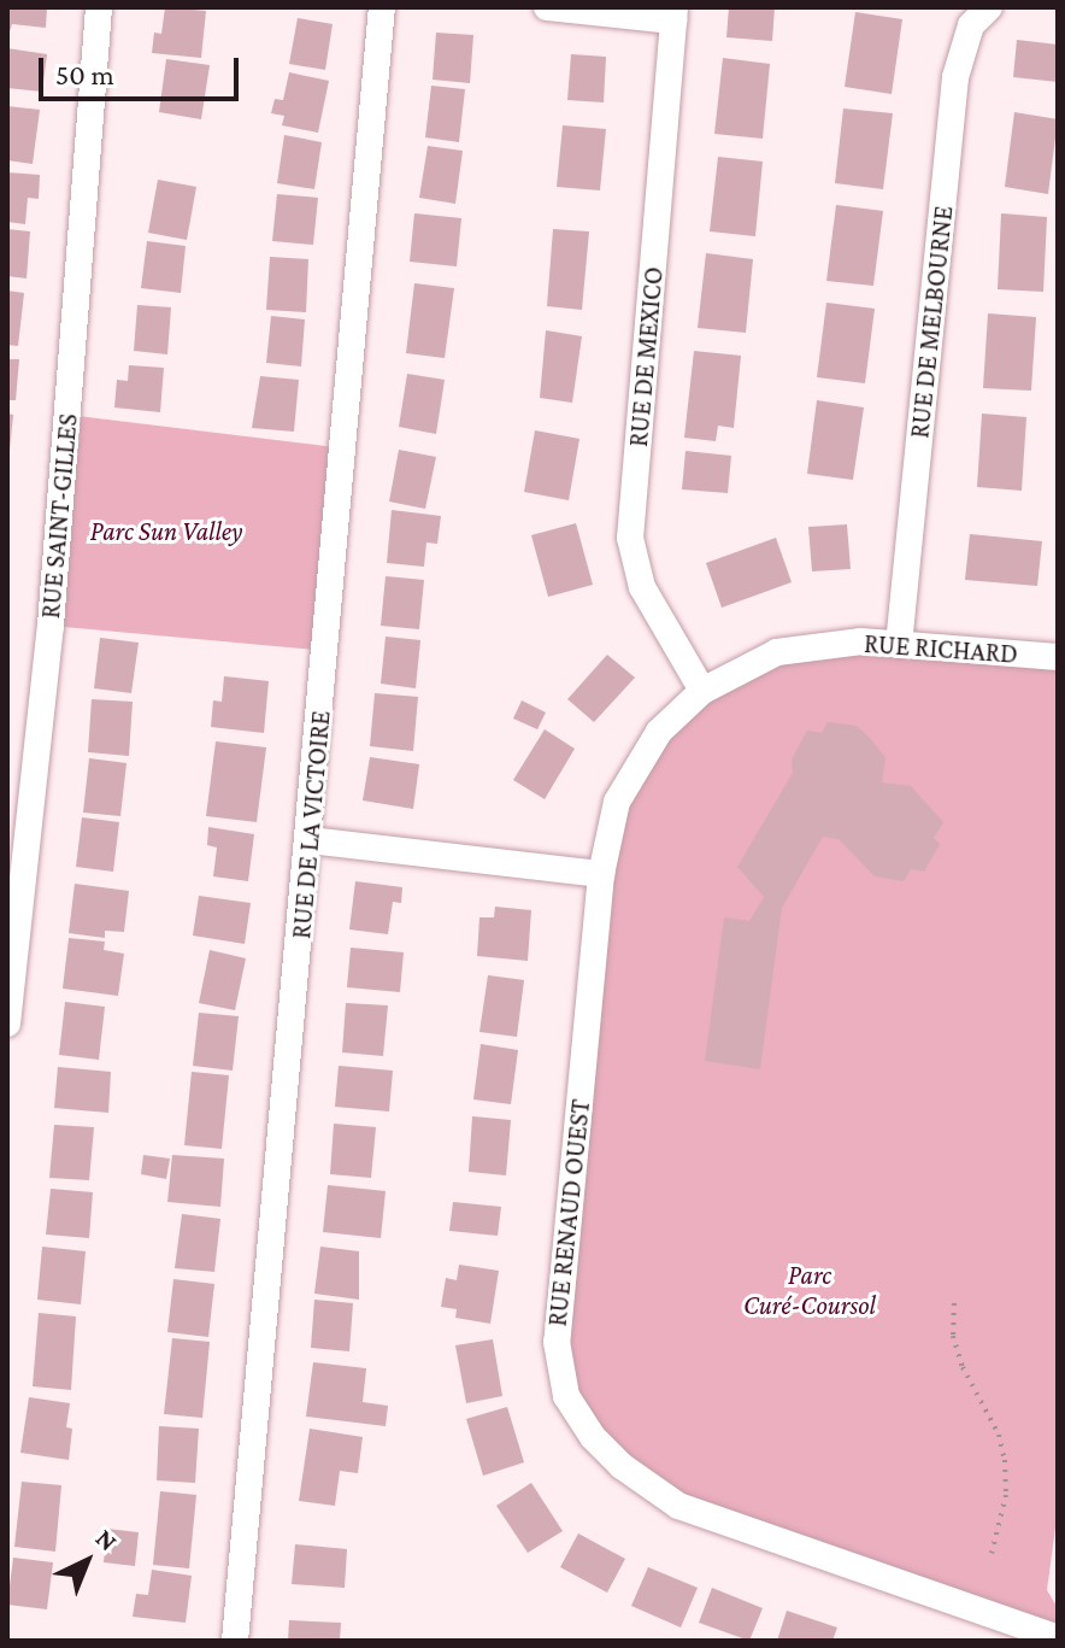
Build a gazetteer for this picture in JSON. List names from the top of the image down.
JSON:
{
  "streets": {
    "street": [
      "RUE DE MELBOURNE",
      "RUE DE MEXICO",
      "RUE SAINT-GILLES",
      "RUE RICHARD",
      "RUE DE LA VICTOIRE",
      "RUE RENAUD OUEST"
    ]
  },
  "crossings": [
    ["RUE DE MELBOURNE", "RUE RICHARD"],
    ["RUE DE MEXICO", "RUE RICHARD"],
    ["RUE RICHARD", "RUE RENAUD OUEST"]
  ],
  "parks": ["Parc Sun Valley", "Parc Curé-Coursol"],
  "scale_bar": "50 m",
  "north": "top right"
}
